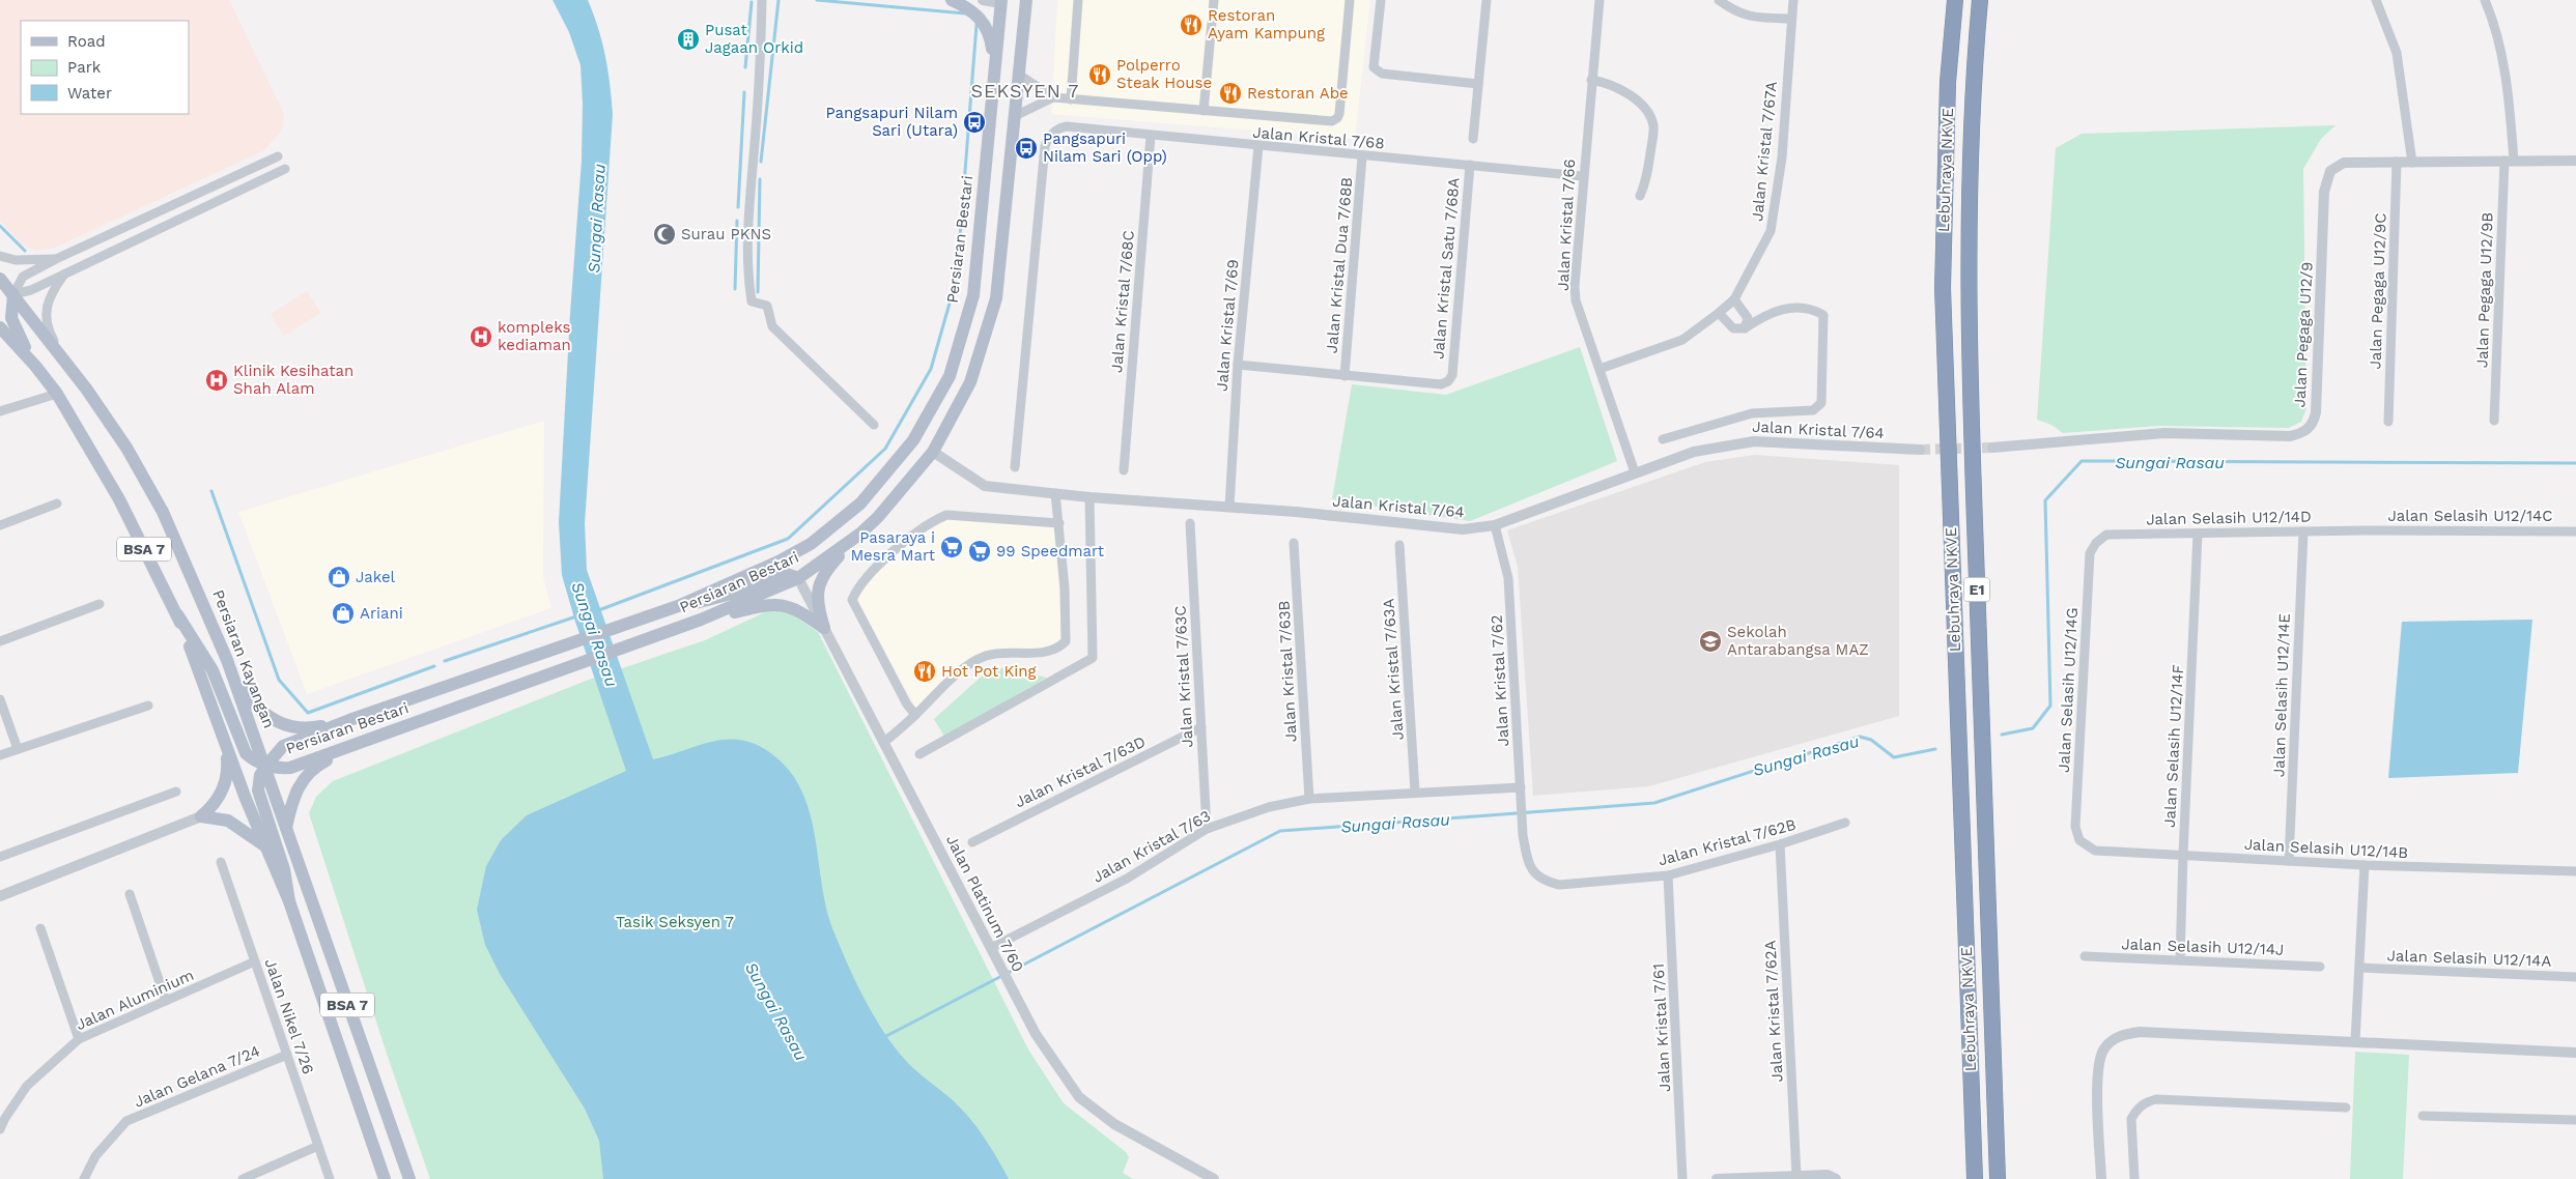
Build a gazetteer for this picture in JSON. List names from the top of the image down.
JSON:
{
  "streets": {
    "highway": ["Lebuhraya NKVE", "E1"],
    "main road": ["Persiaran Bestari", "BSA 7", "Persiaran Kayangan"],
    "street": [
      "Jalan Kristal 7/68",
      "Jalan Kristal 7/67A",
      "Jalan Kristal 7/66",
      "Jalan Kristal Dua 7/68B",
      "Jalan Kristal Satu 7/68A",
      "Jalan Pegaga U12/9B",
      "Jalan Pegaga U12/9C",
      "Jalan Kristal 7/68C",
      "Jalan Kristal 7/69",
      "Jalan Pegaga U12/9",
      "Jalan Kristal 7/64",
      "Jalan Selasih U12/14C",
      "Jalan Selasih U12/14D",
      "Jalan Kristal 7/63A",
      "Jalan Kristal 7/63B",
      "Jalan Kristal 7/63C",
      "Jalan Kristal 7/62",
      "Jalan Selasih U12/14G",
      "Jalan Selasih U12/14E",
      "Jalan Selasih U12/14F",
      "Jalan Kristal 7/63D",
      "Jalan Kristal 7/62B",
      "Jalan Kristal 7/63",
      "Jalan Selasih U12/14B",
      "Jalan Platinum 7/60",
      "Jalan Selasih U12/14J",
      "Jalan Selasih U12/14A",
      "Jalan Aluminium",
      "Jalan Kristal 7/62A",
      "Jalan Nikel 7/26",
      "Jalan Kristal 7/61",
      "Jalan Gelana 7/24"
    ]
  },
  "crossings": [
    ["Jalan Kristal 7/68", "Jalan Kristal 7/66"],
    ["Jalan Kristal 7/68", "Jalan Kristal Dua 7/68B"],
    ["Jalan Kristal 7/68", "Jalan Kristal Satu 7/68A"],
    ["Jalan Kristal 7/68", "Jalan Kristal 7/68C"],
    ["Jalan Kristal 7/68", "Jalan Kristal 7/69"],
    ["Jalan Kristal 7/67A", "Jalan Kristal 7/66"],
    ["Jalan Kristal 7/66", "Jalan Kristal 7/64"],
    ["Persiaran Bestari", "Jalan Kristal 7/64"],
    ["Persiaran Bestari", "Persiaran Kayangan"],
    ["Persiaran Bestari", "Jalan Platinum 7/60"],
    ["Jalan Kristal Dua 7/68B", "Jalan Kristal Satu 7/68A"],
    ["Jalan Pegaga U12/9B", "Jalan Pegaga U12/9"],
    ["Jalan Pegaga U12/9C", "Jalan Pegaga U12/9"],
    ["Jalan Kristal 7/69", "Jalan Kristal 7/64"],
    ["Jalan Kristal 7/64", "Jalan Kristal 7/62"],
    ["Jalan Selasih U12/14C", "Jalan Selasih U12/14D"],
    ["Jalan Selasih U12/14D", "Jalan Selasih U12/14G"],
    ["Jalan Selasih U12/14D", "Jalan Selasih U12/14E"],
    ["Jalan Selasih U12/14D", "Jalan Selasih U12/14F"],
    ["Jalan Kristal 7/63A", "Jalan Kristal 7/63"],
    ["Jalan Kristal 7/63B", "Jalan Kristal 7/63"],
    ["Jalan Kristal 7/63C", "Jalan Kristal 7/63D"],
    ["Jalan Kristal 7/63C", "Jalan Kristal 7/63"],
    ["Jalan Kristal 7/62", "Jalan Kristal 7/62B"],
    ["Jalan Kristal 7/62", "Jalan Kristal 7/63"],
    ["Jalan Selasih U12/14G", "Jalan Selasih U12/14B"],
    ["Jalan Selasih U12/14E", "Jalan Selasih U12/14B"],
    ["Jalan Selasih U12/14F", "Jalan Selasih U12/14B"],
    ["Jalan Selasih U12/14F", "Jalan Selasih U12/14J"],
    ["Jalan Kristal 7/62B", "Jalan Kristal 7/62A"],
    ["Jalan Kristal 7/62B", "Jalan Kristal 7/61"],
    ["Jalan Kristal 7/63", "Jalan Platinum 7/60"],
    ["Jalan Aluminium", "Jalan Nikel 7/26"],
    ["Jalan Nikel 7/26", "Jalan Gelana 7/24"]
  ],
  "districts": ["SEKSYEN 7"],
  "water": ["Sungai Rasau"],
  "parks": ["Tasik Seksyen 7"],
  "places": {
    "restaurant": [
      "Restoran Ayam Kampung",
      "Polperro Steak House",
      "Restoran Abe",
      "Hot Pot King"
    ],
    "building": ["Pusat Jagaan Orkid"],
    "bus stop": ["Pangsapuri Nilam Sari (Utara)", "Pangsapuri Nilam Sari (Opp)"],
    "mosque": ["Surau PKNS"],
    "hospital": ["kompleks kediaman", "Klinik Kesihatan Shah Alam"],
    "supermarket": ["Pasaraya i Mesra Mart", "99 Speedmart"],
    "shop": ["Jakel", "Ariani"],
    "school or university": ["Sekolah Antarabangsa MAZ"]
  },
  "legend": ["Road", "Park", "Water"]
}
